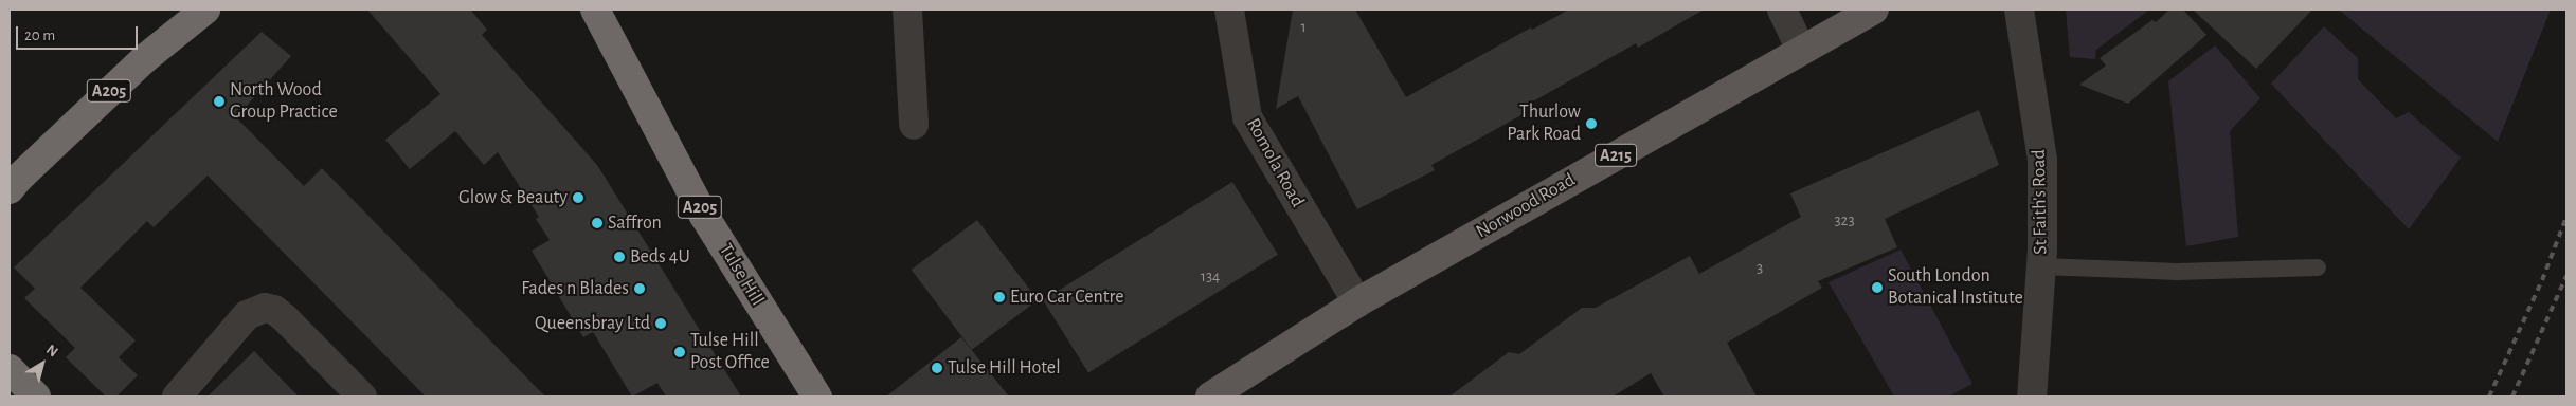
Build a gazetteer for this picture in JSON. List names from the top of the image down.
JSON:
{
  "streets": {
    "highway": ["A205", "Tulse Hill"],
    "main road": ["A215", "Norwood Road"],
    "street": ["Romola Road", "St Faith's Road"]
  },
  "crossings": [
    ["Romola Road", "Norwood Road"]
  ],
  "places": [
    "North Wood Group Practice",
    "Thurlow Park Road",
    "Glow & Beauty",
    "Saffron",
    "Beds 4U",
    "South London Botanical Institute",
    "Fades n Blades",
    "Euro Car Centre",
    "Queensbray Ltd",
    "Tulse Hill Post Office",
    "Tulse Hill Hotel"
  ],
  "house_numbers": [
    "1",
    "323",
    "3",
    "134"
  ],
  "scale_bar": "20 m",
  "north": "top right"
}
